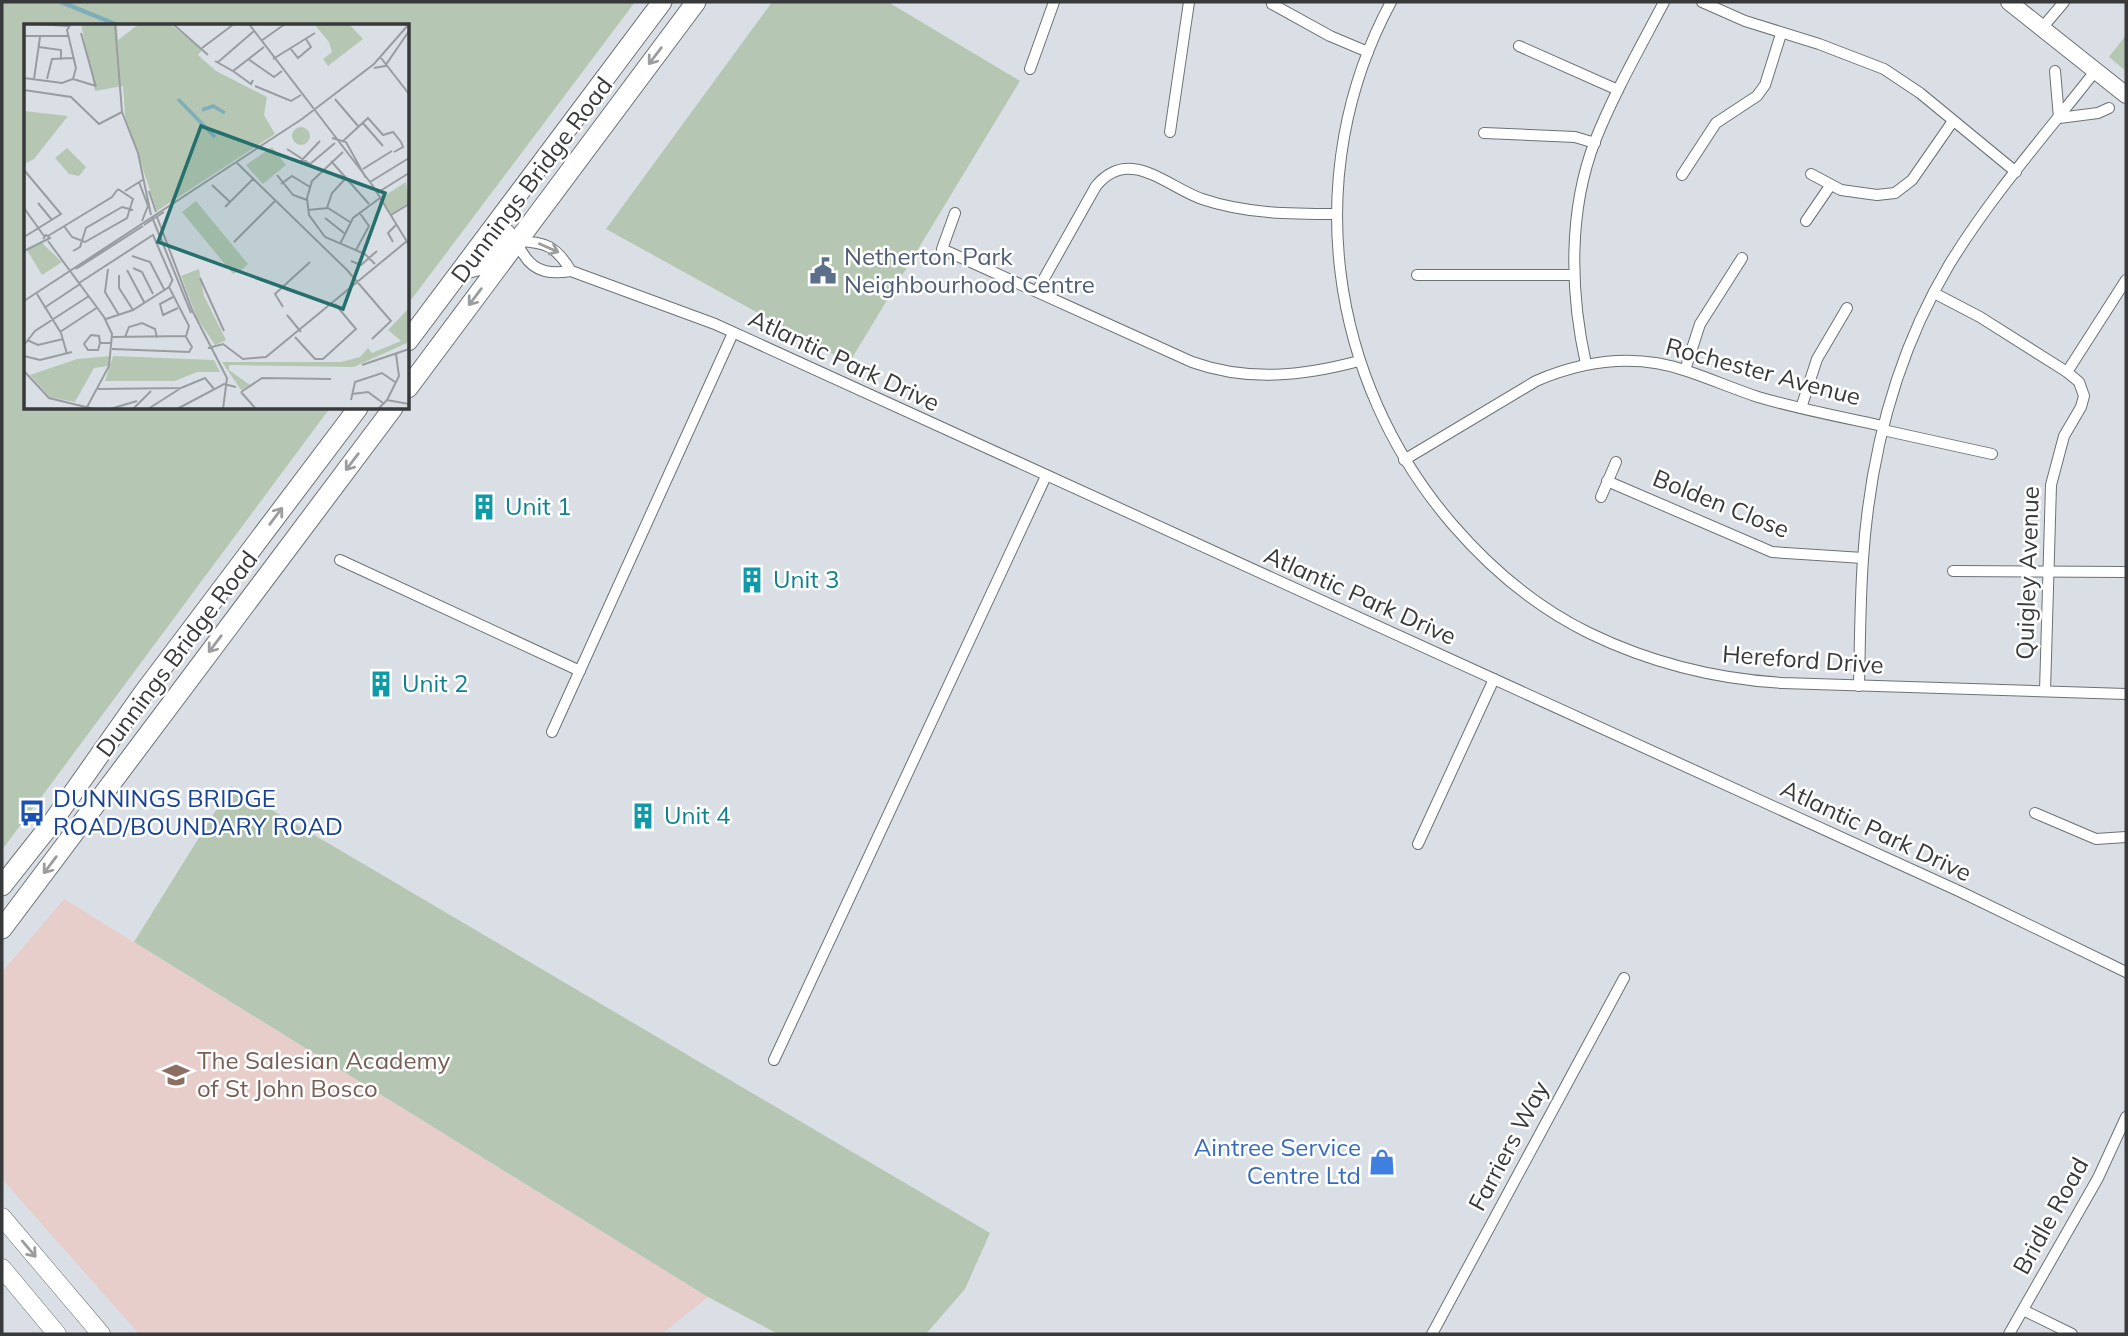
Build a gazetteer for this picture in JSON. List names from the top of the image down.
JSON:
{
  "streets": {
    "highway": ["Dunnings Bridge Road"],
    "street": [
      "Atlantic Park Drive",
      "Rochester Avenue",
      "Bolden Close",
      "Quigley Avenue",
      "Hereford Drive",
      "Farriers Way",
      "Bridle Road"
    ]
  },
  "crossings": [
    ["Dunnings Bridge Road", "Atlantic Park Drive"],
    ["Rochester Avenue", "Hereford Drive"],
    ["Quigley Avenue", "Hereford Drive"]
  ],
  "places": {
    "public building": ["Netherton Park Neighbourhood Centre"],
    "building": [
      "Unit 1",
      "Unit 3",
      "Unit 2",
      "Unit 4"
    ],
    "bus stop": ["DUNNINGS BRIDGE ROAD/BOUNDARY ROAD"],
    "school or university": ["The Salesian Academy of St John Bosco"],
    "shop": ["Aintree Service Centre Ltd"]
  }
}
